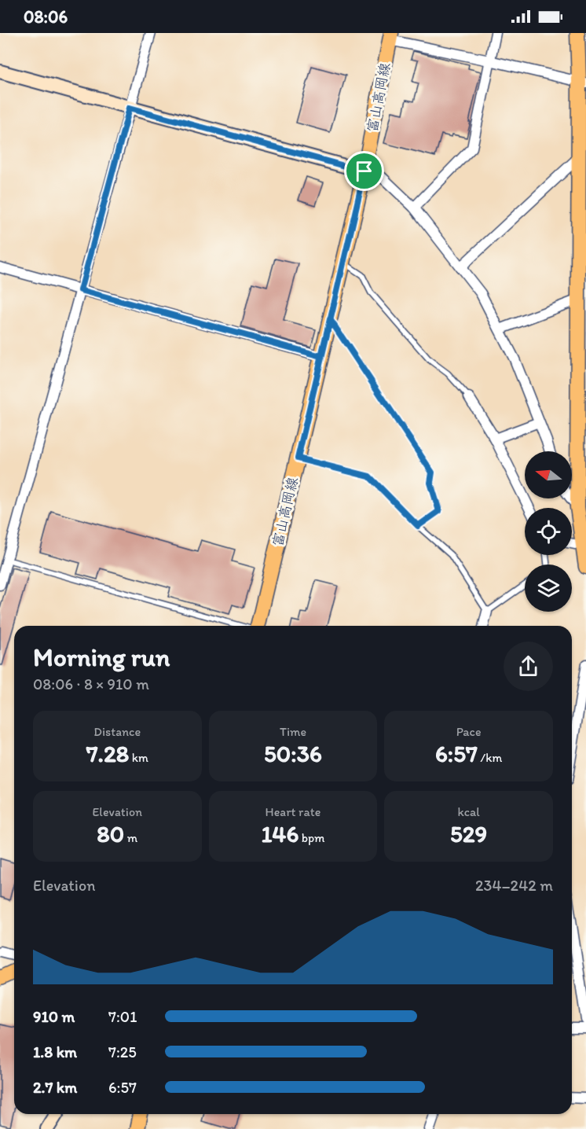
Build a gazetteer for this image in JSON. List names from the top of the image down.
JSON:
{
  "streets": {
    "main road": ["富山高岡線"]
  },
  "north": "left",
  "page": {
    "status": "08:06",
    "heading": ["Morning run", "08:06 · 8 × 910 m"],
    "stats": [
      ["Distance", "7.28 km"],
      ["Time", "50:36"],
      ["Pace", "6:57 /km"],
      ["Elevation", "80 m"],
      ["Heart rate", "146 bpm"],
      ["kcal", "529"]
    ],
    "chart": ["Elevation", "234–242 m"],
    "list": [
      {
        "name": "910 m",
        "note": "7:01"
      },
      {
        "name": "1.8 km",
        "note": "7:25"
      },
      {
        "name": "2.7 km",
        "note": "6:57"
      }
    ]
  }
}
